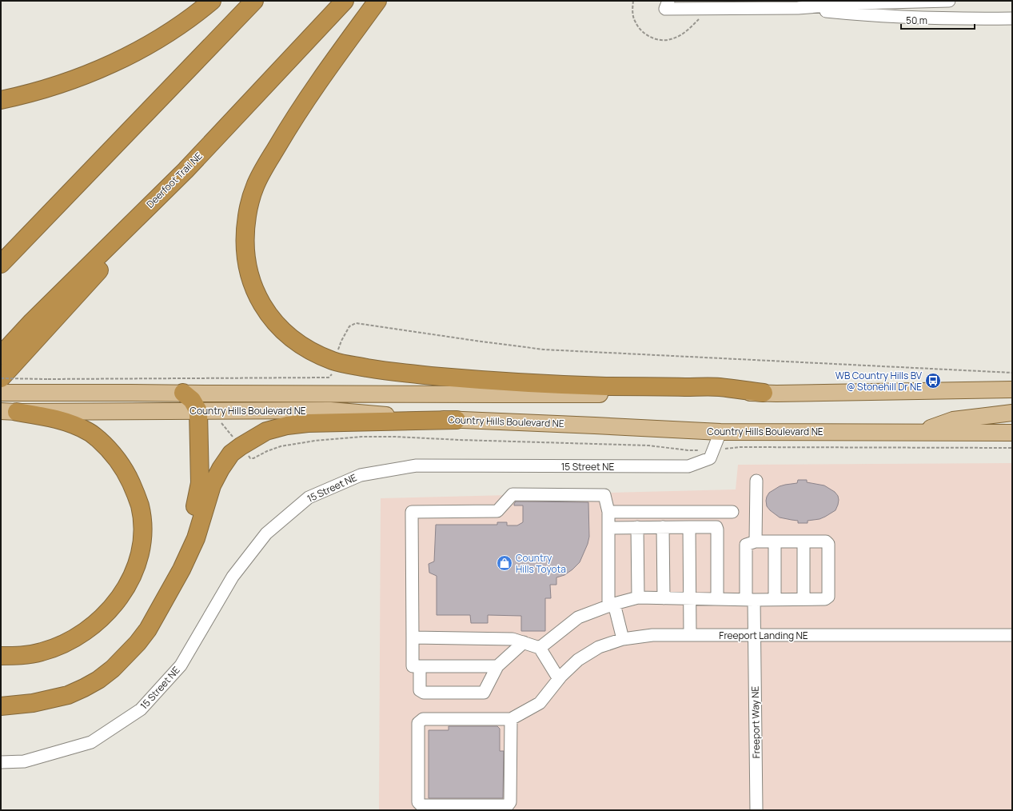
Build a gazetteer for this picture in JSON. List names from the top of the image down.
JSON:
{
  "streets": {
    "highway": ["Deerfoot Trail NE"],
    "main road": ["Country Hills Boulevard NE"],
    "street": ["15 Street NE", "Freeport Landing NE", "Freeport Way NE"]
  },
  "crossings": [
    ["Country Hills Boulevard NE", "15 Street NE"],
    ["Freeport Landing NE", "Freeport Way NE"]
  ],
  "places": {
    "bus stop": ["WB Country Hills BV @ Stonehill Dr NE"],
    "shop": ["Country Hills Toyota"]
  },
  "scale_bar": "50 m"
}
